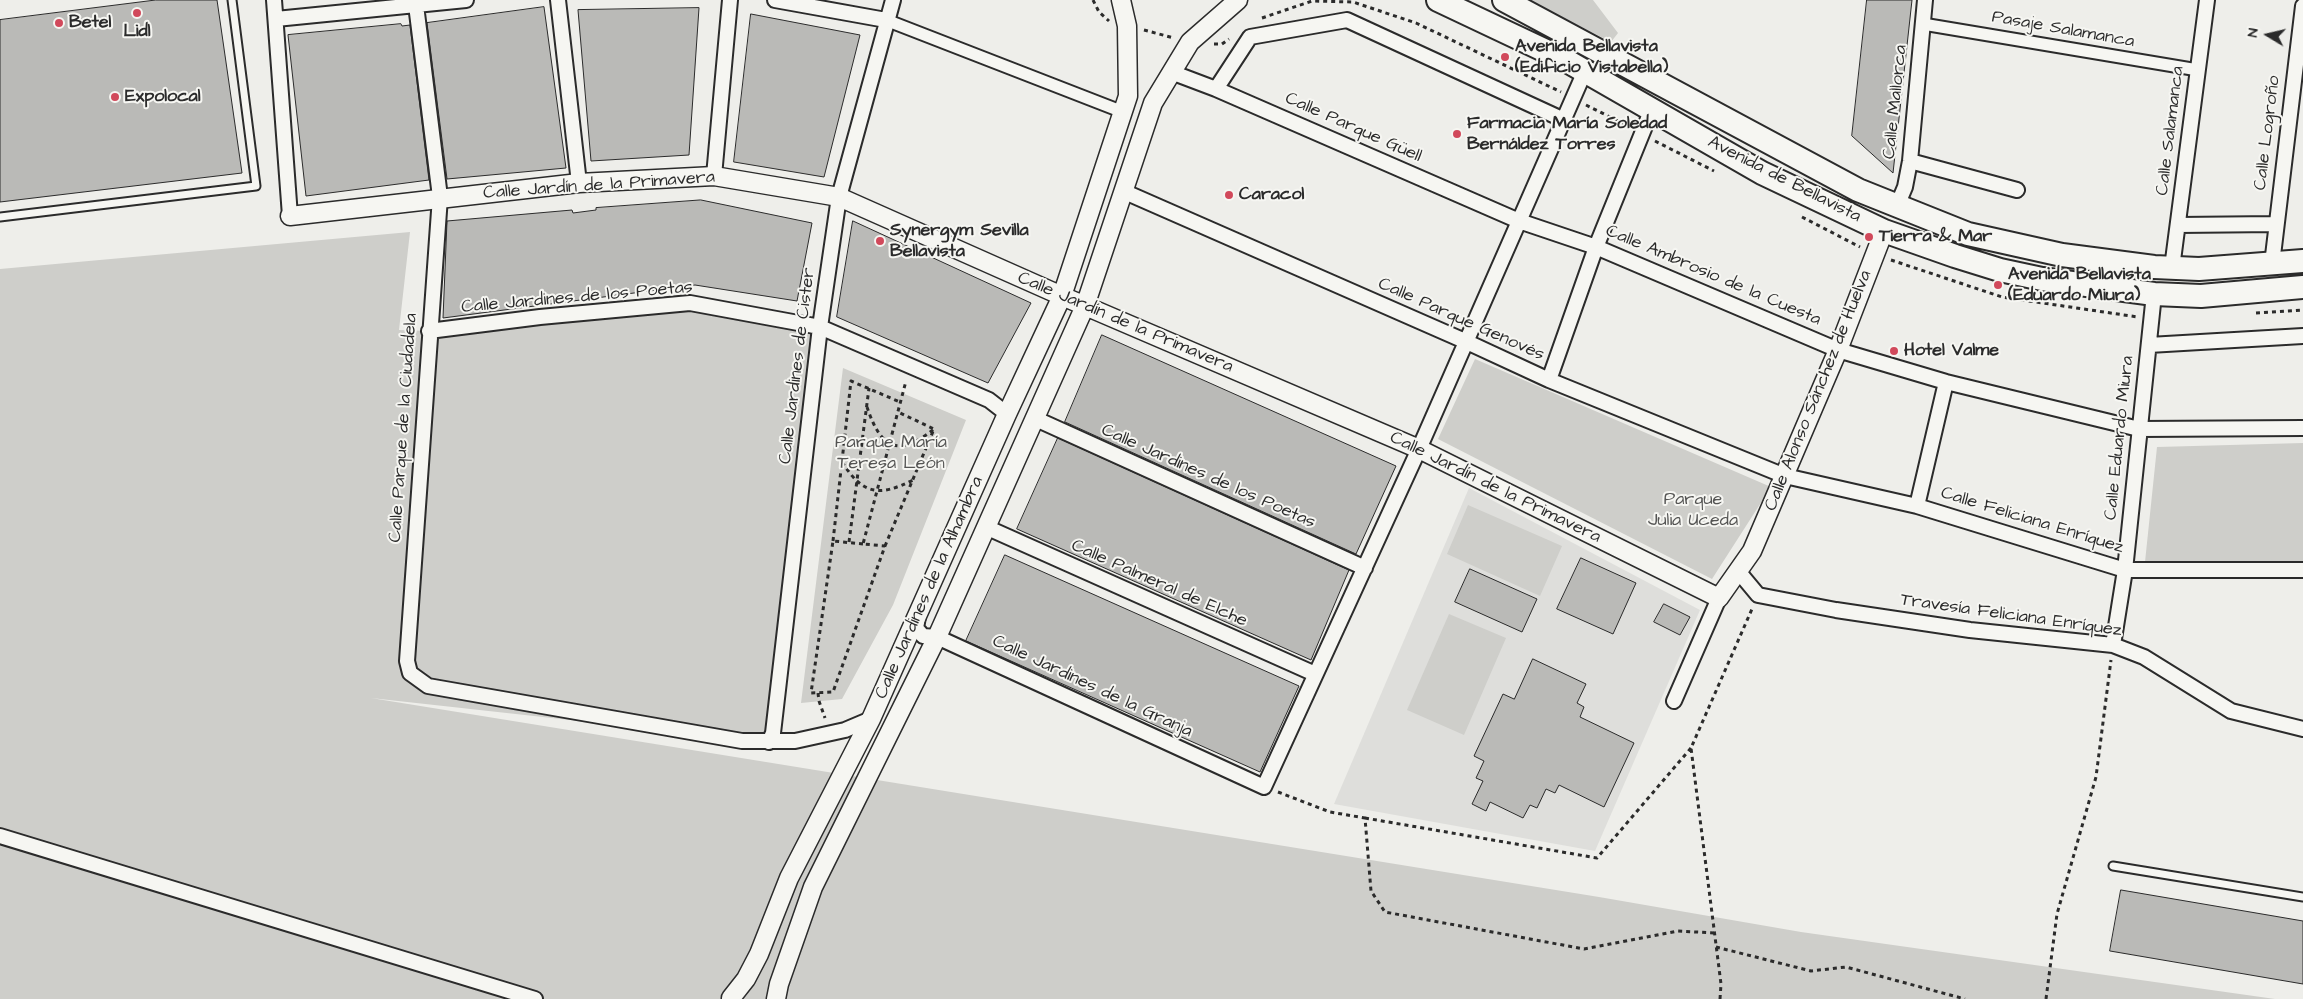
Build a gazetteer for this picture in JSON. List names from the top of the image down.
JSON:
{
  "streets": {
    "main road": ["Avenida de Bellavista"],
    "street": [
      "Pasaje Salamanca",
      "Calle Mallorca",
      "Calle Parque Güell",
      "Calle Salamanca",
      "Calle Logroño",
      "Calle Jardín de la Primavera",
      "Calle Ambrosio de la Cuesta",
      "Calle Jardines de los Poetas",
      "Calle Parque Genovés",
      "Calle Jardines de Cister",
      "Calle Alonso Sánchez de Huelva",
      "Calle Parque de la Ciudadela",
      "Calle Eduardo Miura",
      "Calle Feliciana Enríquez",
      "Calle Palmeral de Elche",
      "Calle Jardines de la Alhambra",
      "Travesía Feliciana Enríquez",
      "Calle Jardines de la Granja"
    ]
  },
  "crossings": [
    ["Pasaje Salamanca", "Calle Mallorca"],
    ["Pasaje Salamanca", "Calle Salamanca"],
    ["Calle Mallorca", "Avenida de Bellavista"],
    ["Calle Parque Güell", "Calle Ambrosio de la Cuesta"],
    ["Calle Parque Güell", "Calle Jardines de la Alhambra"],
    ["Calle Salamanca", "Avenida de Bellavista"],
    ["Calle Logroño", "Avenida de Bellavista"],
    ["Avenida de Bellavista", "Calle Alonso Sánchez de Huelva"],
    ["Avenida de Bellavista", "Calle Eduardo Miura"],
    ["Calle Jardín de la Primavera", "Calle Jardines de Cister"],
    ["Calle Jardín de la Primavera", "Calle Alonso Sánchez de Huelva"],
    ["Calle Jardín de la Primavera", "Calle Parque de la Ciudadela"],
    ["Calle Jardín de la Primavera", "Calle Jardines de la Alhambra"],
    ["Calle Ambrosio de la Cuesta", "Calle Alonso Sánchez de Huelva"],
    ["Calle Ambrosio de la Cuesta", "Calle Eduardo Miura"],
    ["Calle Jardines de los Poetas", "Calle Jardines de Cister"],
    ["Calle Jardines de los Poetas", "Calle Parque de la Ciudadela"],
    ["Calle Jardines de los Poetas", "Calle Jardines de la Alhambra"],
    ["Calle Parque Genovés", "Calle Alonso Sánchez de Huelva"],
    ["Calle Parque Genovés", "Calle Feliciana Enríquez"],
    ["Calle Parque Genovés", "Calle Jardines de la Alhambra"],
    ["Calle Jardines de Cister", "Calle Jardines de la Alhambra"],
    ["Calle Alonso Sánchez de Huelva", "Calle Feliciana Enríquez"],
    ["Calle Parque de la Ciudadela", "Calle Jardines de la Alhambra"],
    ["Calle Eduardo Miura", "Calle Feliciana Enríquez"],
    ["Calle Eduardo Miura", "Travesía Feliciana Enríquez"],
    ["Calle Palmeral de Elche", "Calle Jardines de la Alhambra"],
    ["Calle Jardines de la Alhambra", "Calle Jardines de la Granja"]
  ],
  "parks": ["Parque María Teresa León", "Parque Julia Uceda"],
  "places": [
    "Lidl",
    "Betel",
    "Avenida Bellavista (Edificio Vistabella)",
    "Expolocal",
    "Farmacia María Soledad Bernáldez Torres",
    "Caracol",
    "Tierra & Mar",
    "Synergym Sevilla Bellavista",
    "Avenida Bellavista (Eduardo Miura)",
    "Hotel Valme"
  ],
  "north": "left"
}
